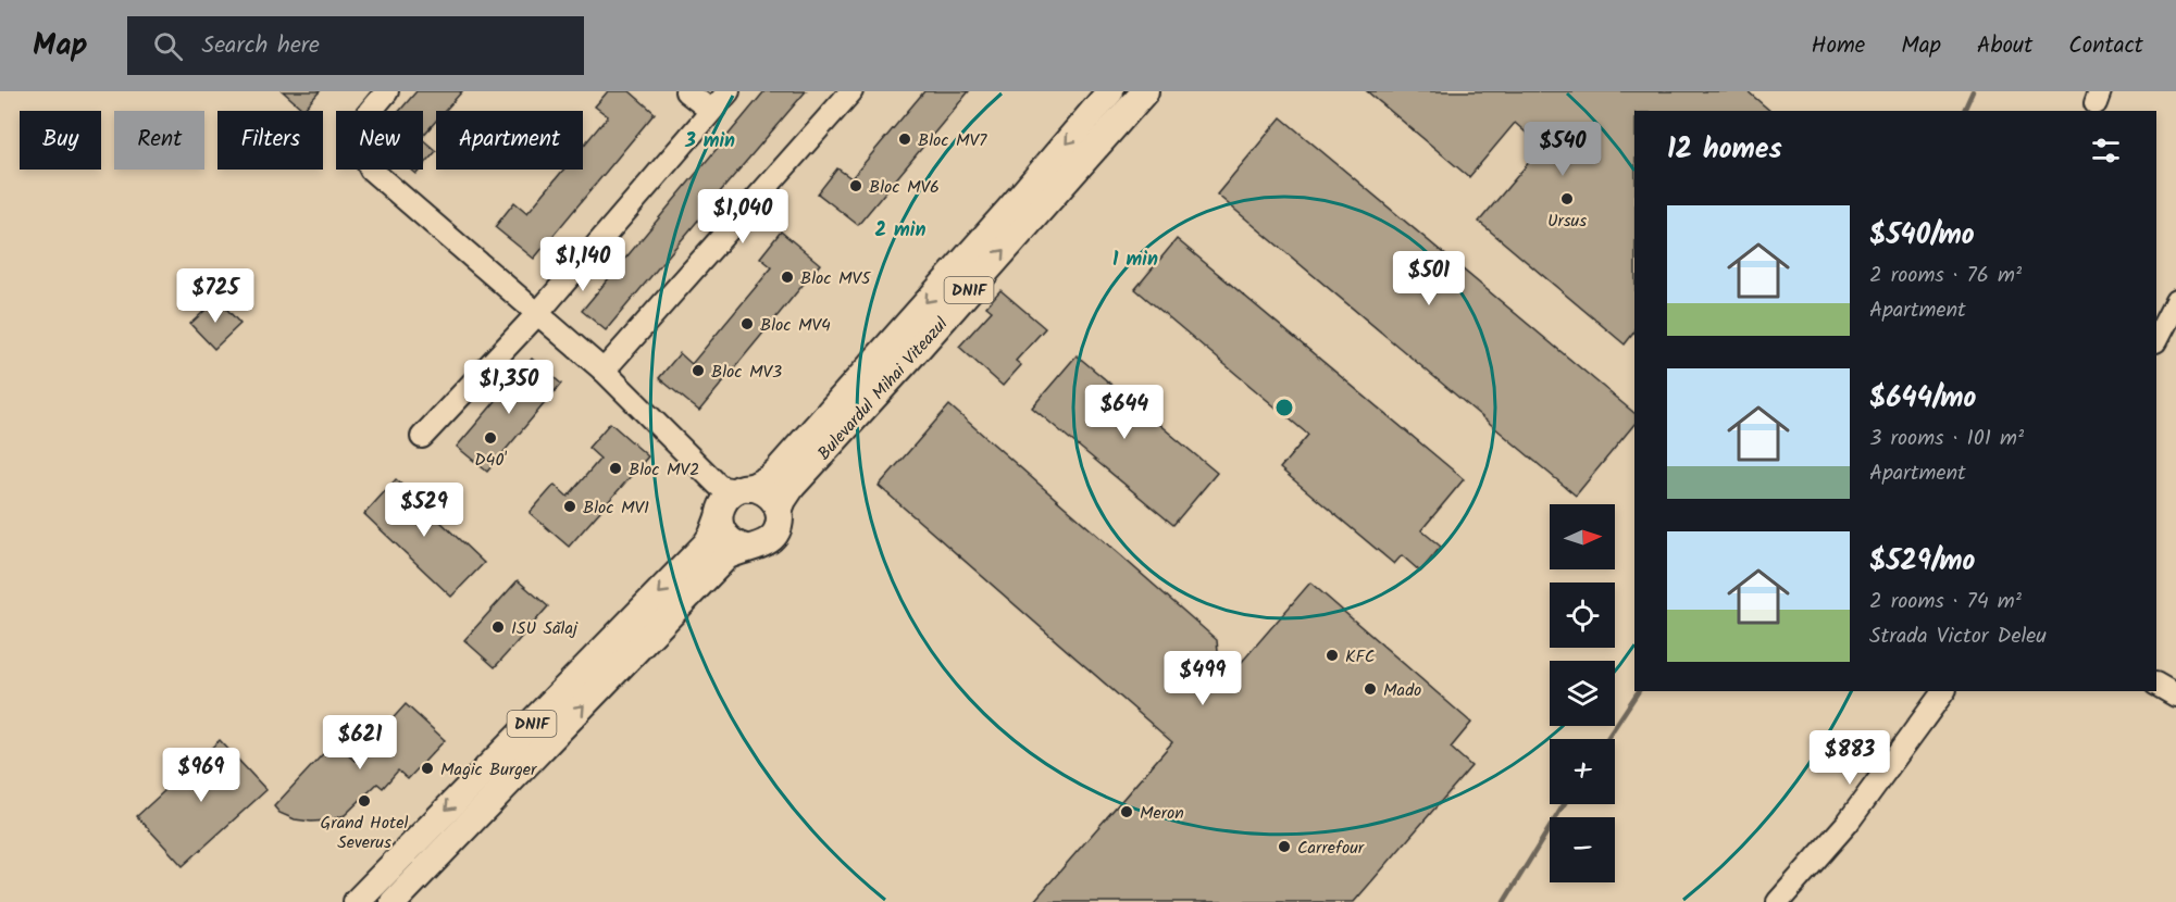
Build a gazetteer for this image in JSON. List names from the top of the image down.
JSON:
{
  "streets": {
    "main road": ["DN1F", "Bulevardul Mihai Viteazul"]
  },
  "crossings": [
    ["DN1F", "Bulevardul Mihai Viteazul"]
  ],
  "places": [
    "Bloc MV7",
    "Bloc MV6",
    "Ursus",
    "Bloc MV5",
    "Bloc MV4",
    "Bloc MV3",
    "D40'",
    "Bloc MV2",
    "Bloc MV1",
    "ISU Sălaj",
    "KFC",
    "Mado",
    "Magic Burger",
    "Grand Hotel Severus",
    "Meron",
    "Carrefour"
  ],
  "north": "right",
  "page": {
    "header": "Map",
    "search": "Search here",
    "nav": [
      "Home",
      "Map",
      "About",
      "Contact"
    ],
    "chip": [
      "Buy",
      "Rent",
      "Filters",
      "New",
      "Apartment"
    ],
    "heading": "12 homes",
    "price": [
      "$540",
      "$1,040",
      "$1,140",
      "$501",
      "$725",
      "$1,350",
      "$644",
      "$529",
      "$499",
      "$621",
      "$883",
      "$969"
    ],
    "list": [
      {
        "name": "$540/mo",
        "note": "2 rooms · 76 m² · Apartment"
      },
      {
        "name": "$644/mo",
        "note": "3 rooms · 101 m² · Apartment"
      },
      {
        "name": "$529/mo",
        "note": "2 rooms · 74 m² · Strada Victor Deleu"
      }
    ],
    "map_buttons": ["+", "−"]
  },
  "rings": ["3 min", "2 min", "1 min"]
}
